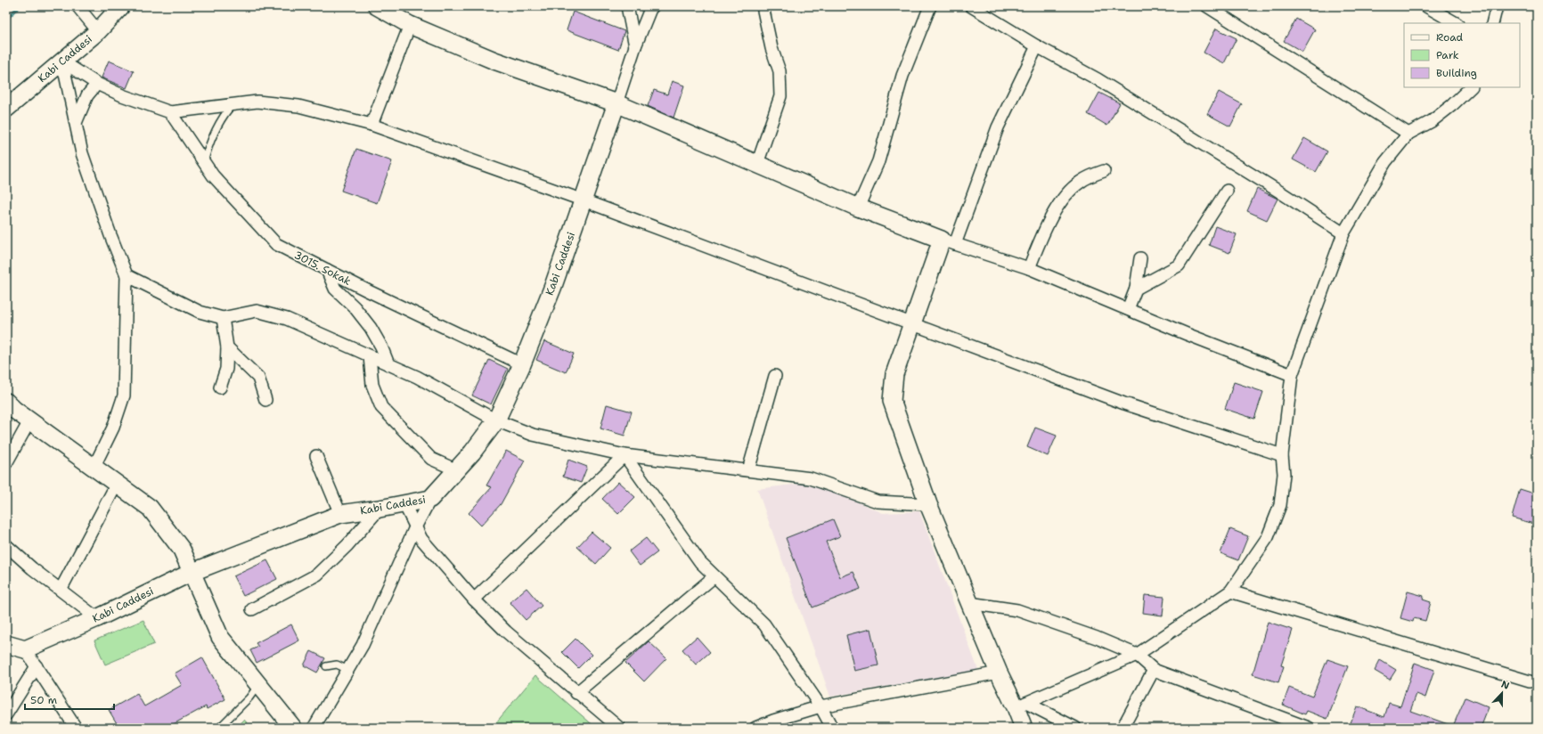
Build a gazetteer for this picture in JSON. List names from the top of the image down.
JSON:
{
  "streets": {
    "street": ["Kabi Caddesi", "3015. Sokak"]
  },
  "crossings": [
    ["Kabi Caddesi", "3015. Sokak"]
  ],
  "legend": ["Road", "Park", "Building"],
  "scale_bar": "50 m",
  "north": "top"
}
